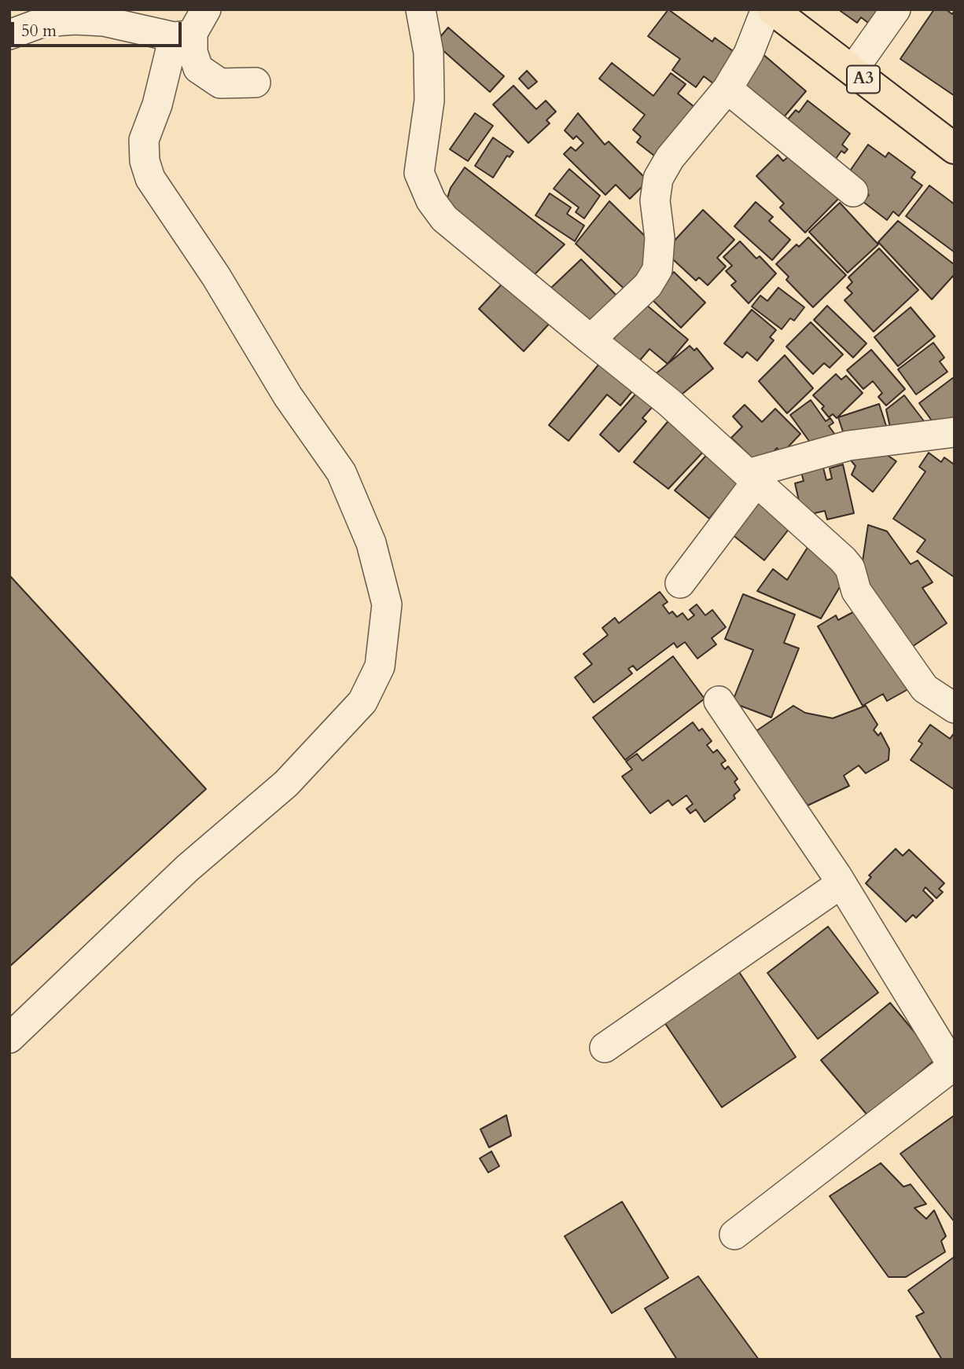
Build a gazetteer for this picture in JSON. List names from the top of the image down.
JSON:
{
  "streets": {
    "highway": ["A3"]
  },
  "scale_bar": "50 m"
}
